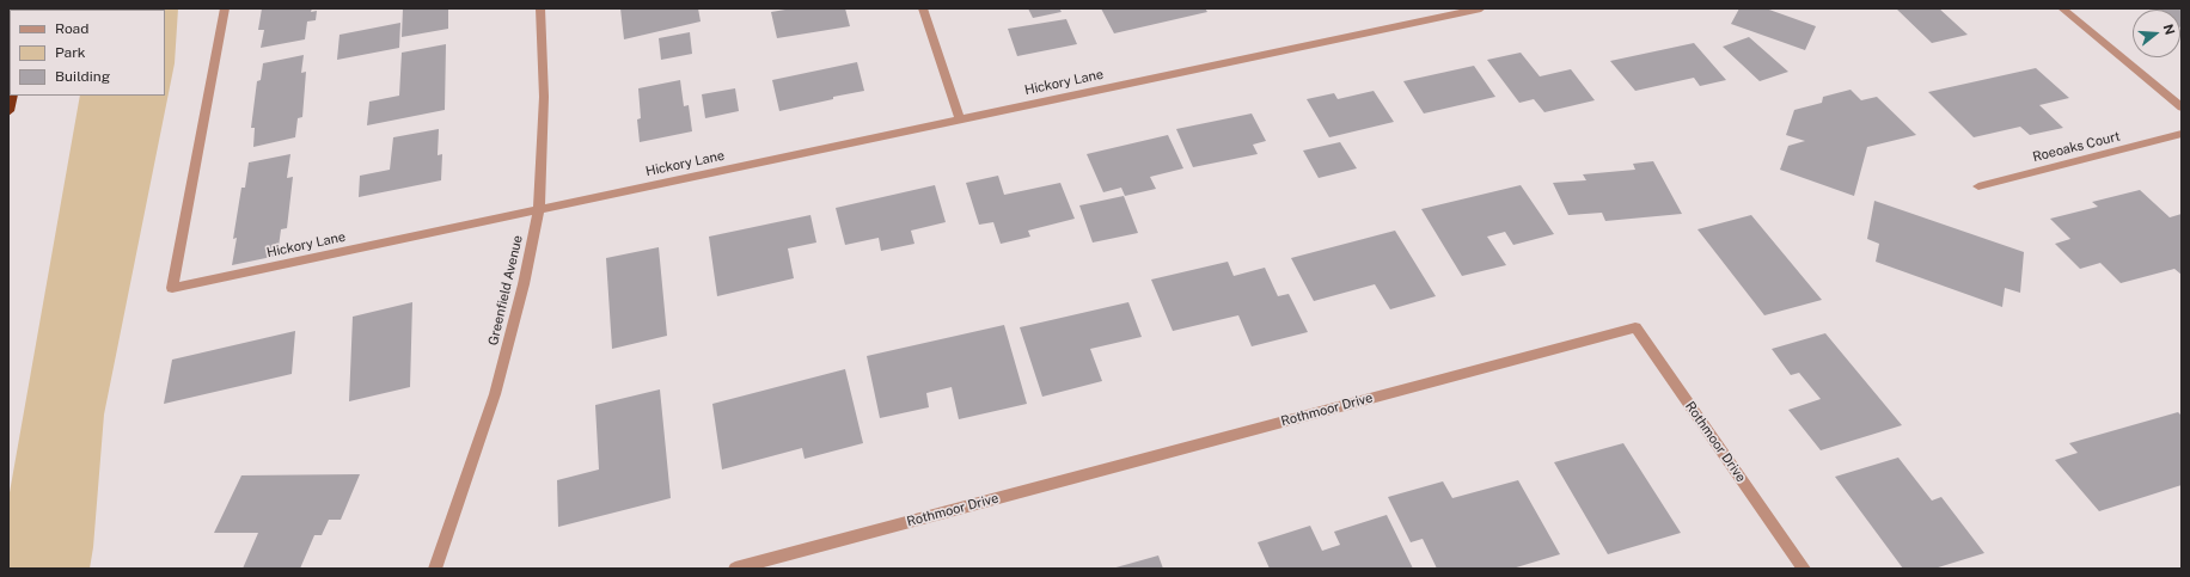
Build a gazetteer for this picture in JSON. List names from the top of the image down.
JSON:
{
  "streets": {
    "street": [
      "Hickory Lane",
      "Roeoaks Court",
      "Greenfield Avenue",
      "Rothmoor Drive"
    ]
  },
  "crossings": [
    ["Hickory Lane", "Greenfield Avenue"]
  ],
  "legend": ["Road", "Park", "Building"],
  "north": "right"
}
